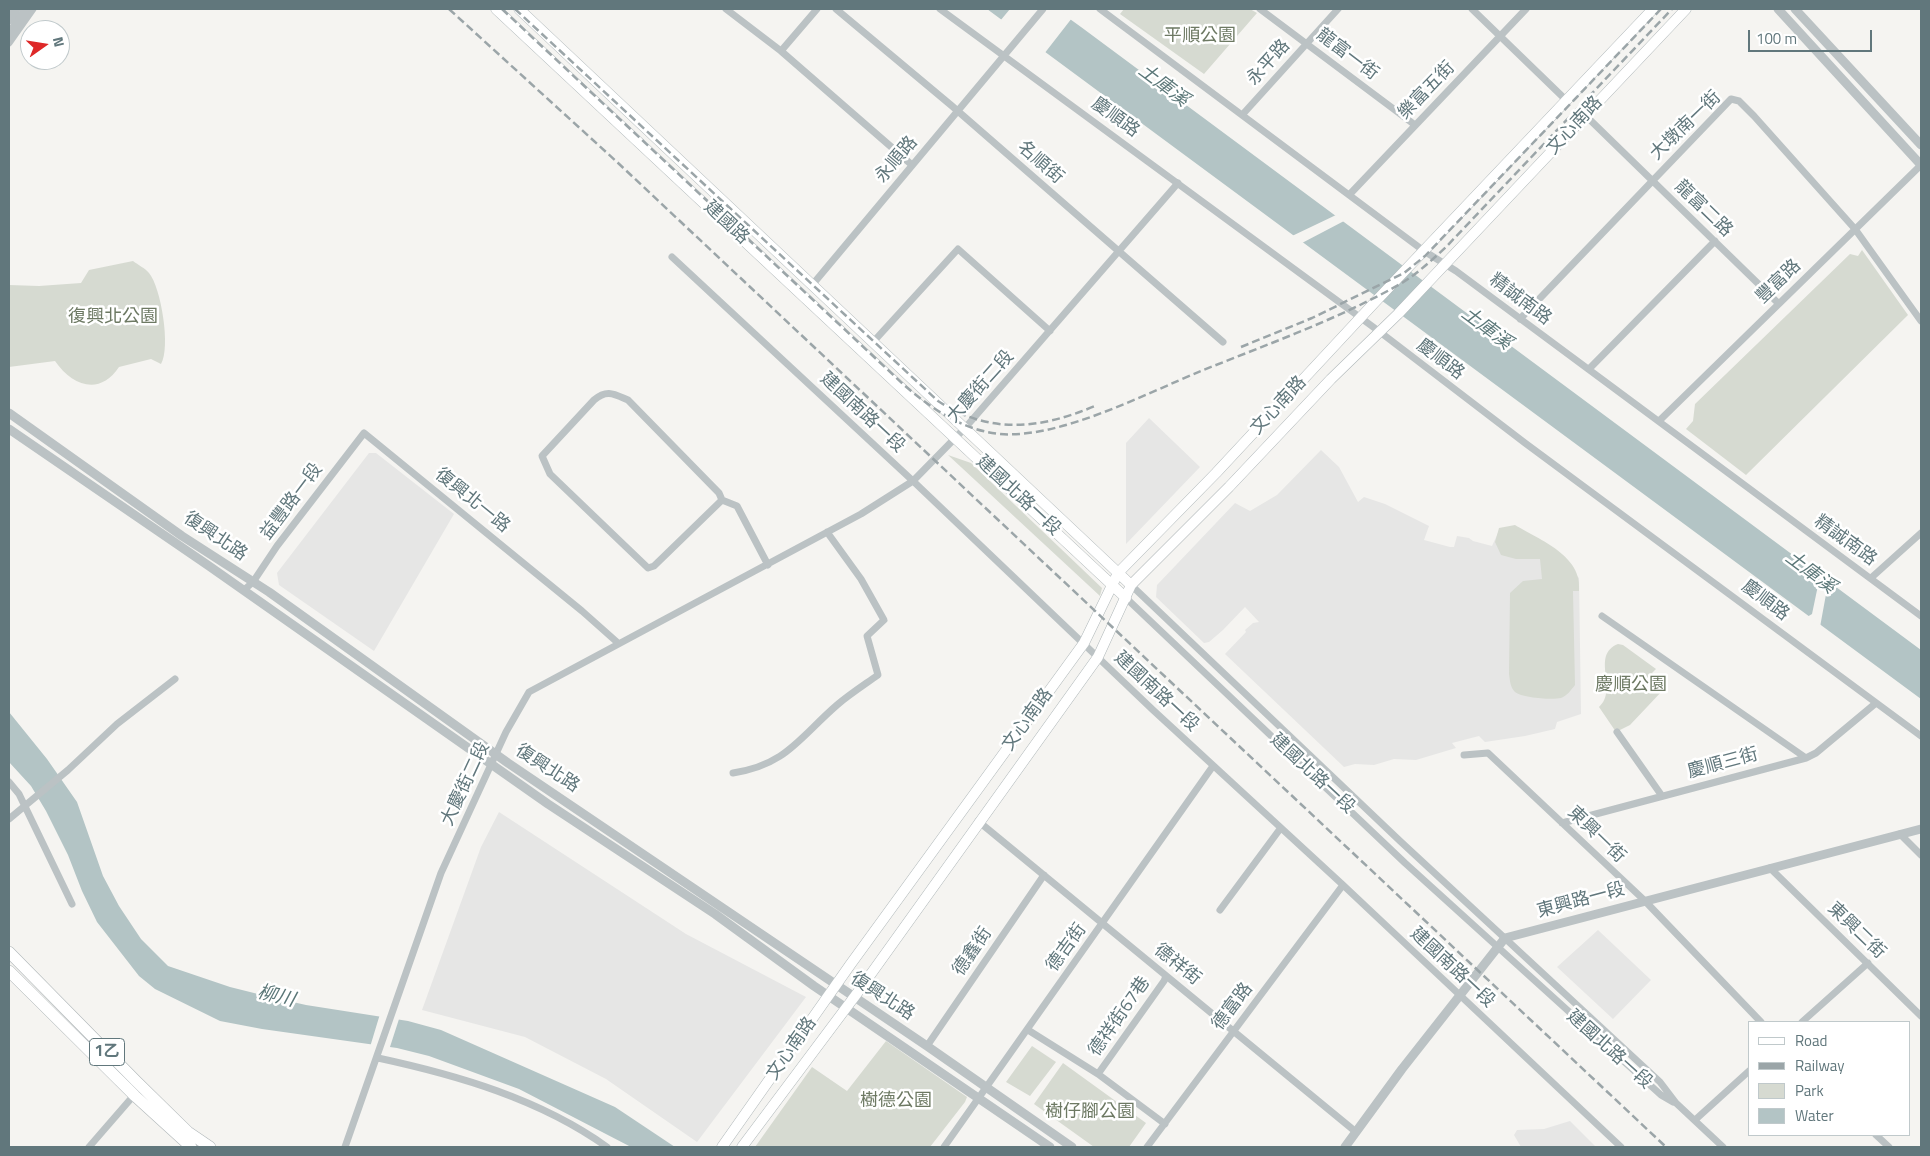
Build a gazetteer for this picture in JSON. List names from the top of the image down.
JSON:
{
  "streets": {
    "main road": [
      "文心南路",
      "建國路",
      "建國北路一段",
      "1乙"
    ],
    "street": [
      "龍富一街",
      "永平路",
      "樂富五街",
      "慶順路",
      "大墩南一街",
      "永順路",
      "名順街",
      "龍富二路",
      "豐富路",
      "精誠南路",
      "大慶街二段",
      "建國南路一段",
      "復興北一路",
      "益豐路一段",
      "復興北路",
      "慶順三街",
      "東興一街",
      "東興路一段",
      "東興二街",
      "德吉街",
      "德鑫街",
      "德祥街",
      "德富路",
      "德祥街67巷"
    ]
  },
  "crossings": [
    ["龍富一街", "永平路"],
    ["龍富一街", "樂富五街"],
    ["永平路", "精誠南路"],
    ["樂富五街", "精誠南路"],
    ["慶順路", "文心南路"],
    ["慶順路", "永順路"],
    ["慶順路", "大慶街二段"],
    ["慶順路", "慶順三街"],
    ["文心南路", "龍富二路"],
    ["文心南路", "精誠南路"],
    ["文心南路", "建國南路一段"],
    ["文心南路", "建國北路一段"],
    ["文心南路", "復興北路"],
    ["文心南路", "德祥街"],
    ["大墩南一街", "龍富二路"],
    ["大墩南一街", "豐富路"],
    ["大墩南一街", "精誠南路"],
    ["永順路", "名順街"],
    ["永順路", "建國路"],
    ["名順街", "大慶街二段"],
    ["龍富二路", "豐富路"],
    ["建國路", "大慶街二段"],
    ["建國路", "建國北路一段"],
    ["豐富路", "精誠南路"],
    ["大慶街二段", "建國南路一段"],
    ["大慶街二段", "建國北路一段"],
    ["大慶街二段", "復興北一路"],
    ["大慶街二段", "復興北路"],
    ["建國南路一段", "德吉街"],
    ["建國南路一段", "德富路"],
    ["建國北路一段", "東興路一段"],
    ["復興北一路", "益豐路一段"],
    ["益豐路一段", "復興北路"],
    ["復興北路", "德吉街"],
    ["復興北路", "德鑫街"],
    ["慶順三街", "東興一街"],
    ["東興一街", "東興路一段"],
    ["東興路一段", "東興二街"],
    ["德吉街", "德祥街"],
    ["德鑫街", "德祥街"],
    ["德祥街", "德富路"],
    ["德祥街", "德祥街67巷"]
  ],
  "water": ["土庫溪", "柳川"],
  "parks": [
    "平順公園",
    "復興北公園",
    "慶順公園",
    "樹德公園",
    "樹仔腳公園"
  ],
  "legend": [
    "Road",
    "Railway",
    "Park",
    "Water"
  ],
  "scale_bar": "100 m",
  "north": "right"
}
